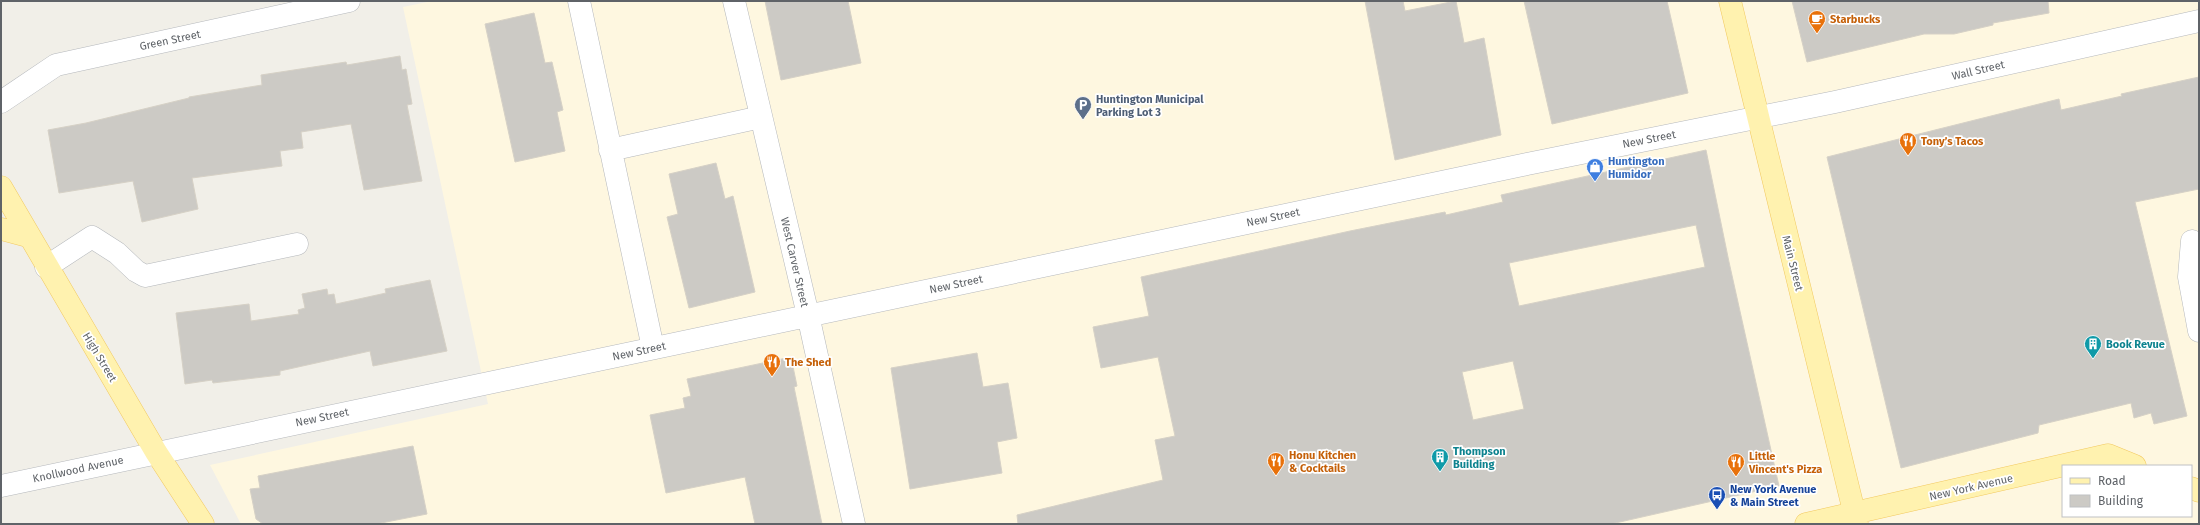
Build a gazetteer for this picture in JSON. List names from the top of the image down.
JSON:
{
  "streets": {
    "main road": ["Main Street", "High Street", "New York Avenue"],
    "street": [
      "Green Street",
      "Wall Street",
      "New Street",
      "West Carver Street",
      "Knollwood Avenue"
    ]
  },
  "crossings": [
    ["Wall Street", "New Street"],
    ["Wall Street", "Main Street"],
    ["New Street", "West Carver Street"],
    ["New Street", "Main Street"],
    ["New Street", "High Street"],
    ["New Street", "Knollwood Avenue"],
    ["Main Street", "New York Avenue"],
    ["High Street", "Knollwood Avenue"]
  ],
  "places": {
    "cafe": ["Starbucks"],
    "parking": ["Huntington Municipal Parking Lot 3"],
    "restaurant": [
      "Tony’s Tacos",
      "The Shed",
      "Honu Kitchen & Cocktails",
      "Little Vincent's Pizza"
    ],
    "shop": ["Huntington Humidor"],
    "building": ["Book Revue", "Thompson Building"],
    "bus stop": ["New York Avenue & Main Street"]
  },
  "legend": ["Road", "Building"]
}
